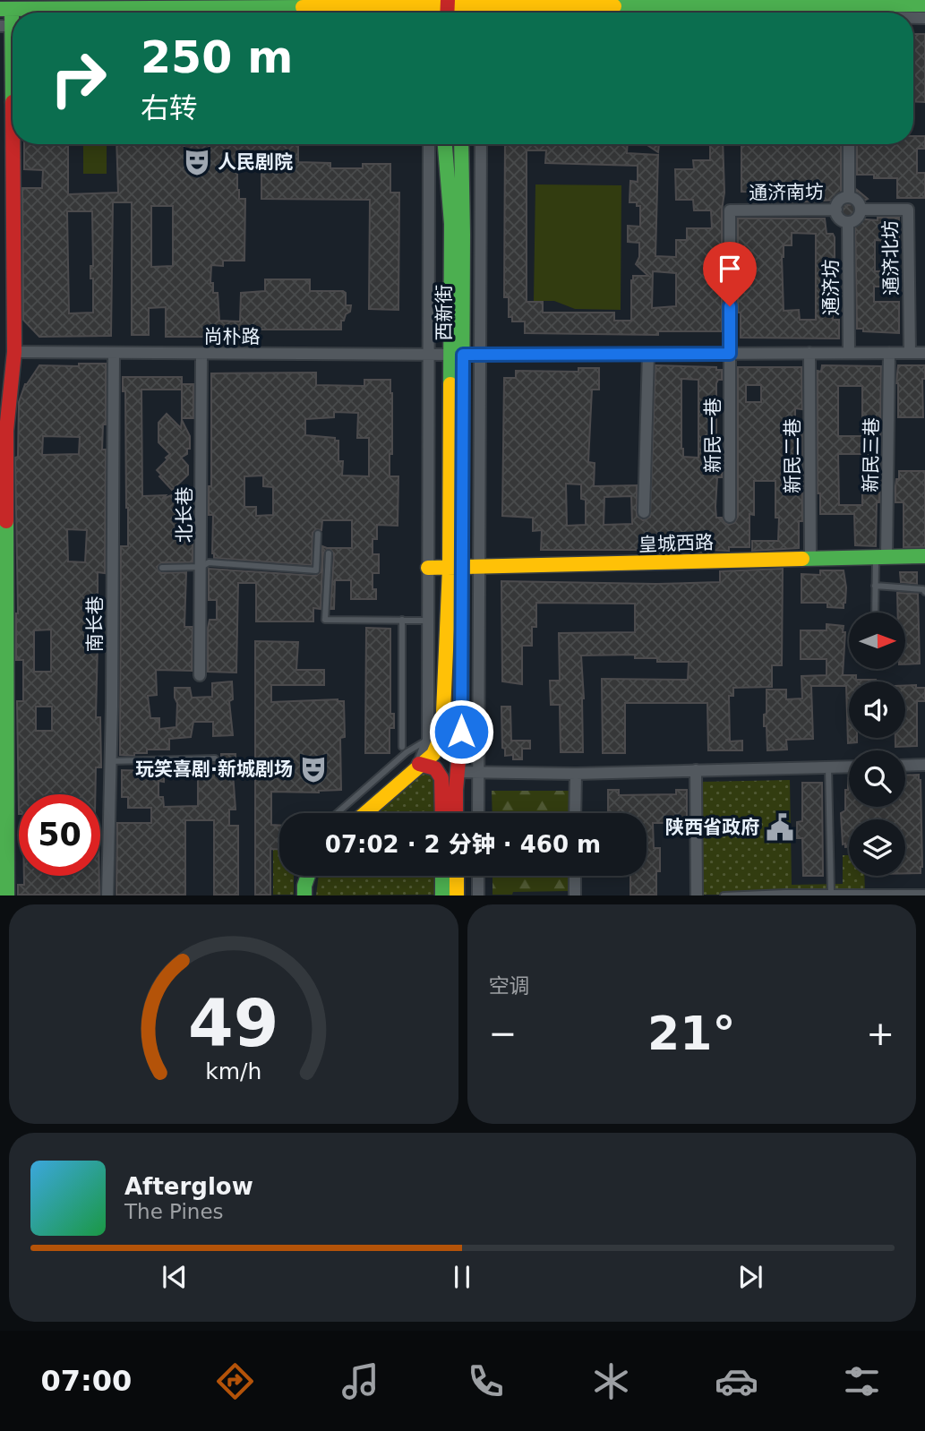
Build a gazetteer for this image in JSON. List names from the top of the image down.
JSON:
{
  "streets": {
    "main road": ["西新街", "皇城西路"],
    "street": [
      "通济南坊",
      "通济北坊",
      "通济坊",
      "尚朴路",
      "新民一巷",
      "新民三巷",
      "新民二巷",
      "北长巷",
      "南长巷"
    ]
  },
  "crossings": [
    ["通济南坊", "通济北坊"],
    ["通济南坊", "通济坊"],
    ["通济南坊", "尚朴路"],
    ["通济南坊", "新民一巷"],
    ["通济北坊", "通济坊"],
    ["通济北坊", "尚朴路"],
    ["通济坊", "尚朴路"],
    ["西新街", "尚朴路"],
    ["西新街", "皇城西路"],
    ["尚朴路", "新民一巷"],
    ["尚朴路", "新民三巷"],
    ["尚朴路", "新民二巷"],
    ["尚朴路", "北长巷"],
    ["尚朴路", "南长巷"],
    ["新民三巷", "皇城西路"],
    ["新民二巷", "皇城西路"]
  ],
  "places": {
    "theatre": ["人民剧院", "玩笑喜剧·新城剧场"],
    "public building": ["陕西省政府"]
  },
  "north": "right",
  "page": {
    "turn": ["250 m", "右转"],
    "limit": "50",
    "trip": "07:02 · 2 分钟 · 460 m",
    "tile": "空调",
    "heat": ["−", "21°", "+"],
    "song": ["Afterglow", "The Pines"],
    "tabs": "07:00",
    "gauge": ["49", "km/h"]
  }
}
